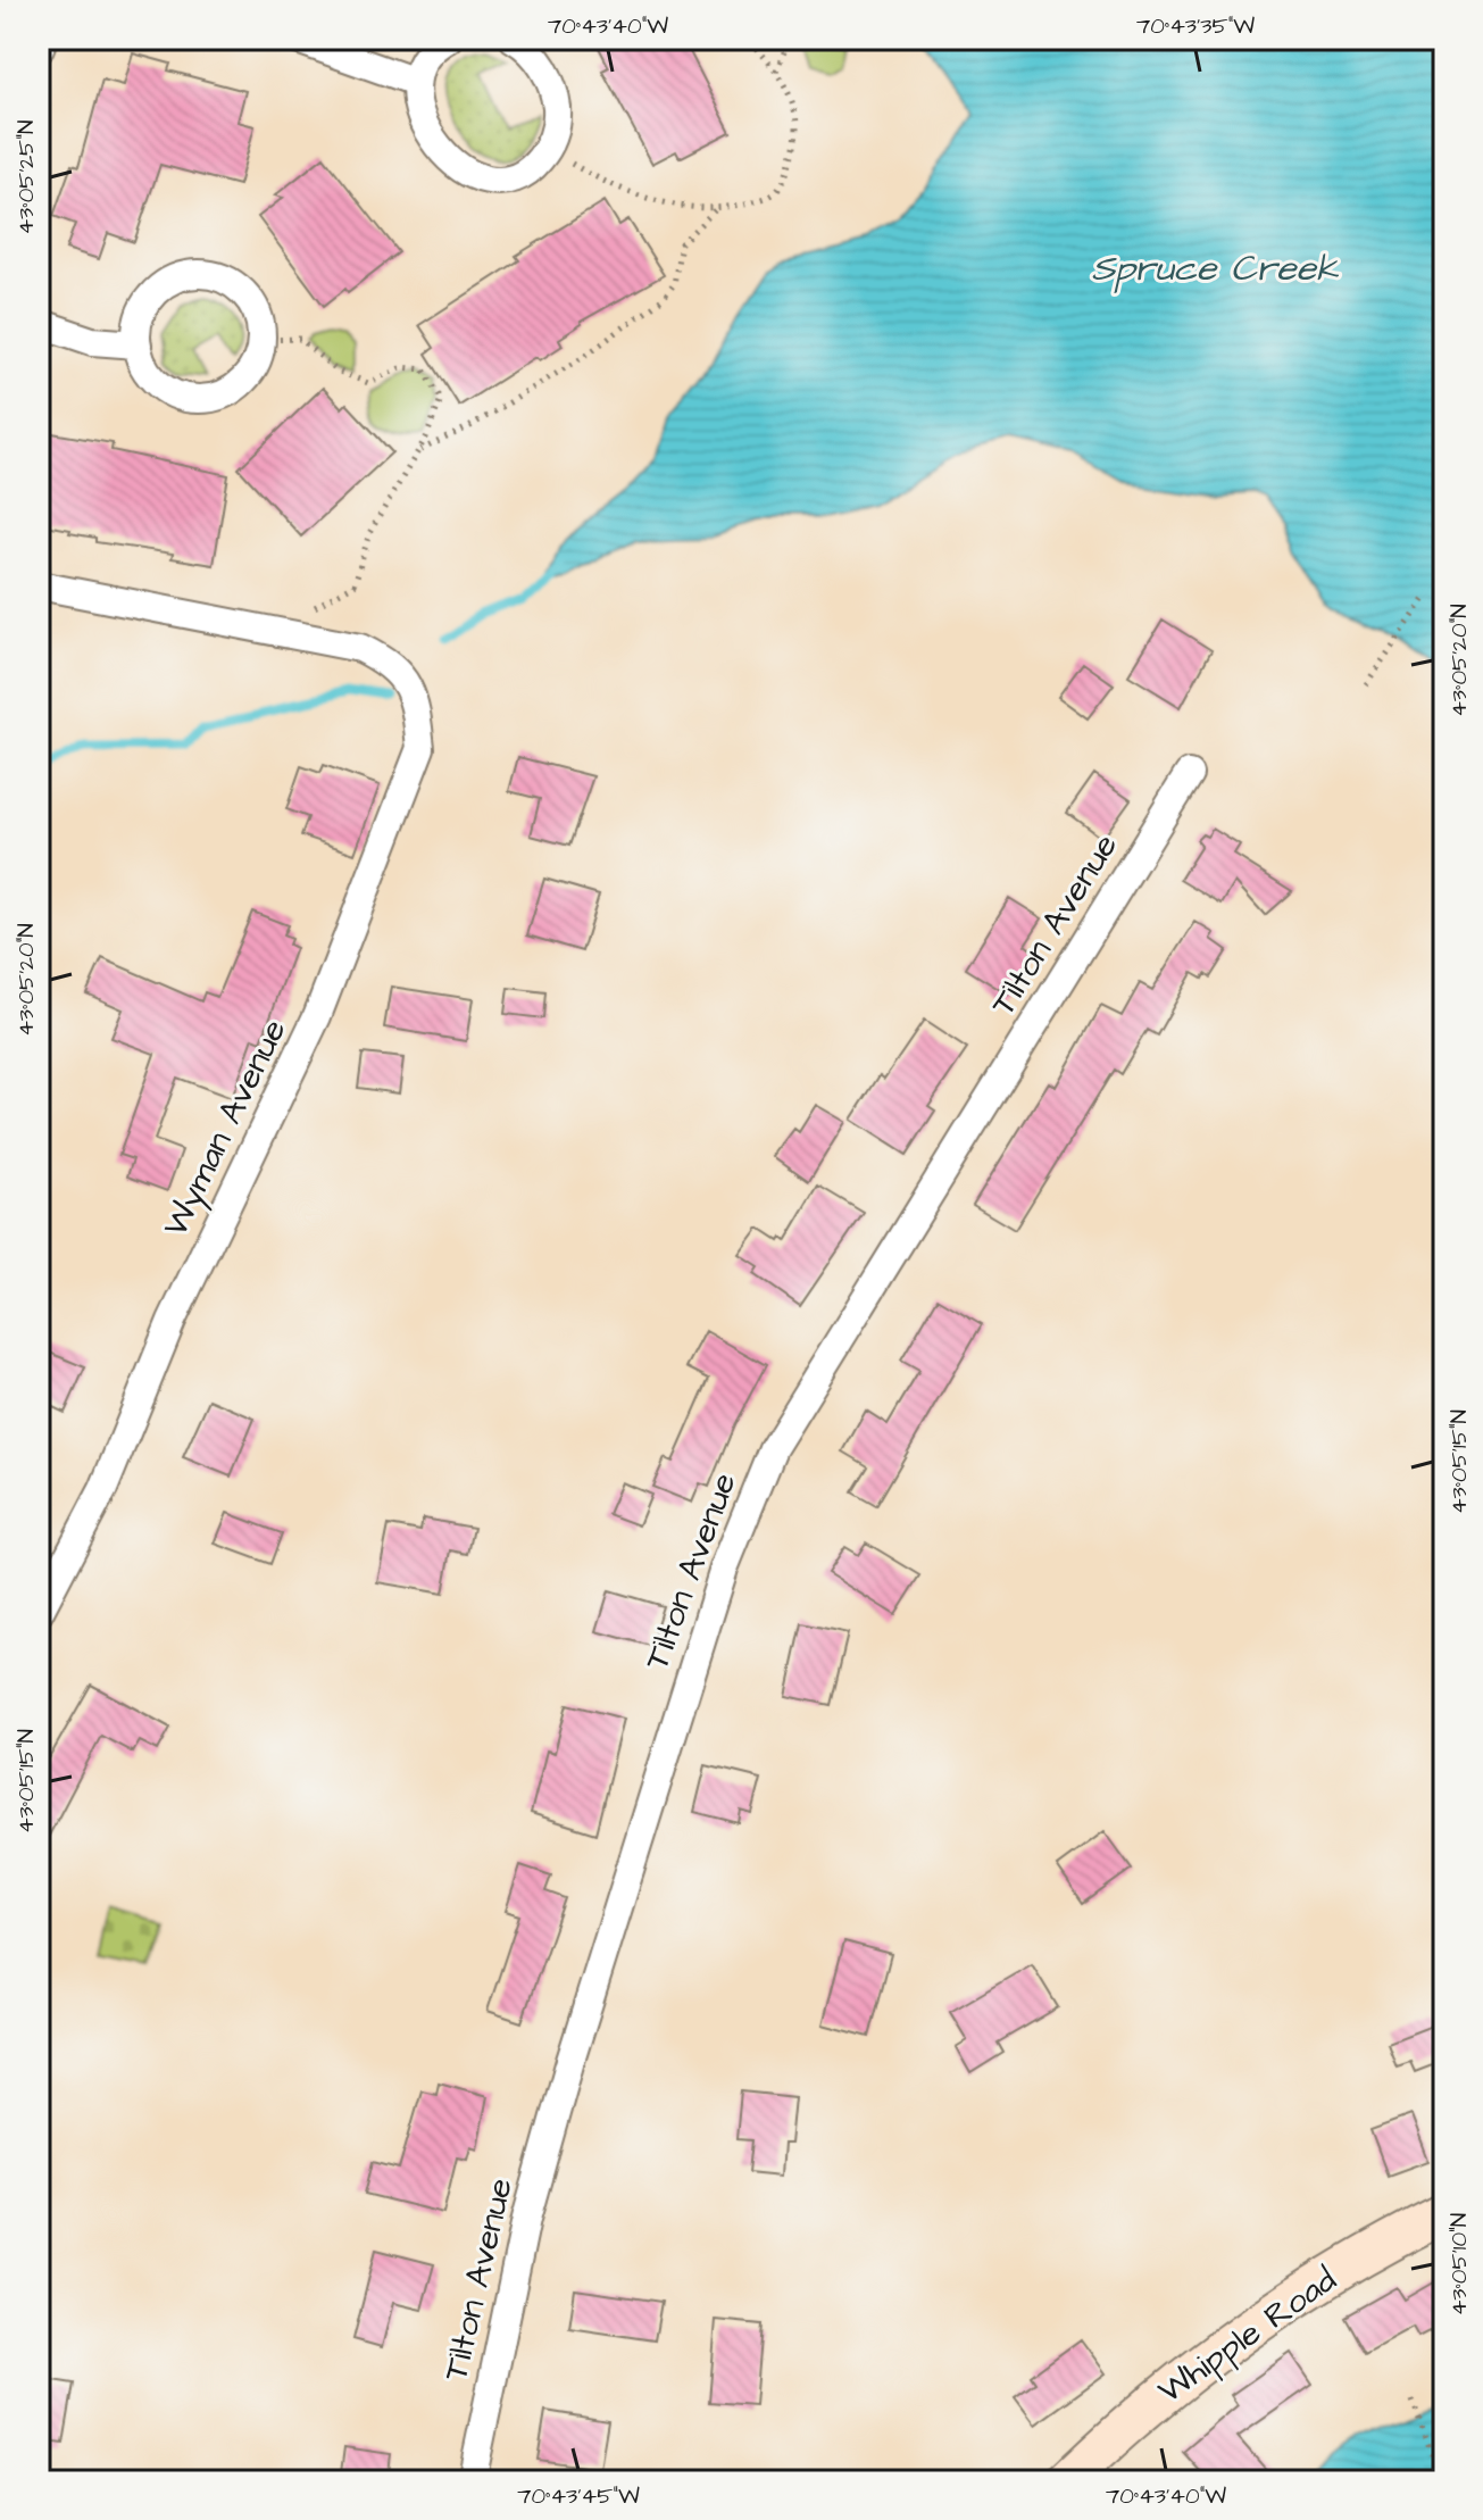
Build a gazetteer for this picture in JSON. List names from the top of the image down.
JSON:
{
  "streets": {
    "main road": ["Whipple Road"],
    "street": ["Tilton Avenue", "Wyman Avenue"]
  },
  "water": ["Spruce Creek"],
  "coordinates": [
    "70°43'40\"W",
    "70°43'35\"W",
    "43°05'25\"N",
    "43°05'20\"N",
    "43°05'15\"N",
    "43°05'10\"N",
    "70°43'45\"W"
  ]
}
